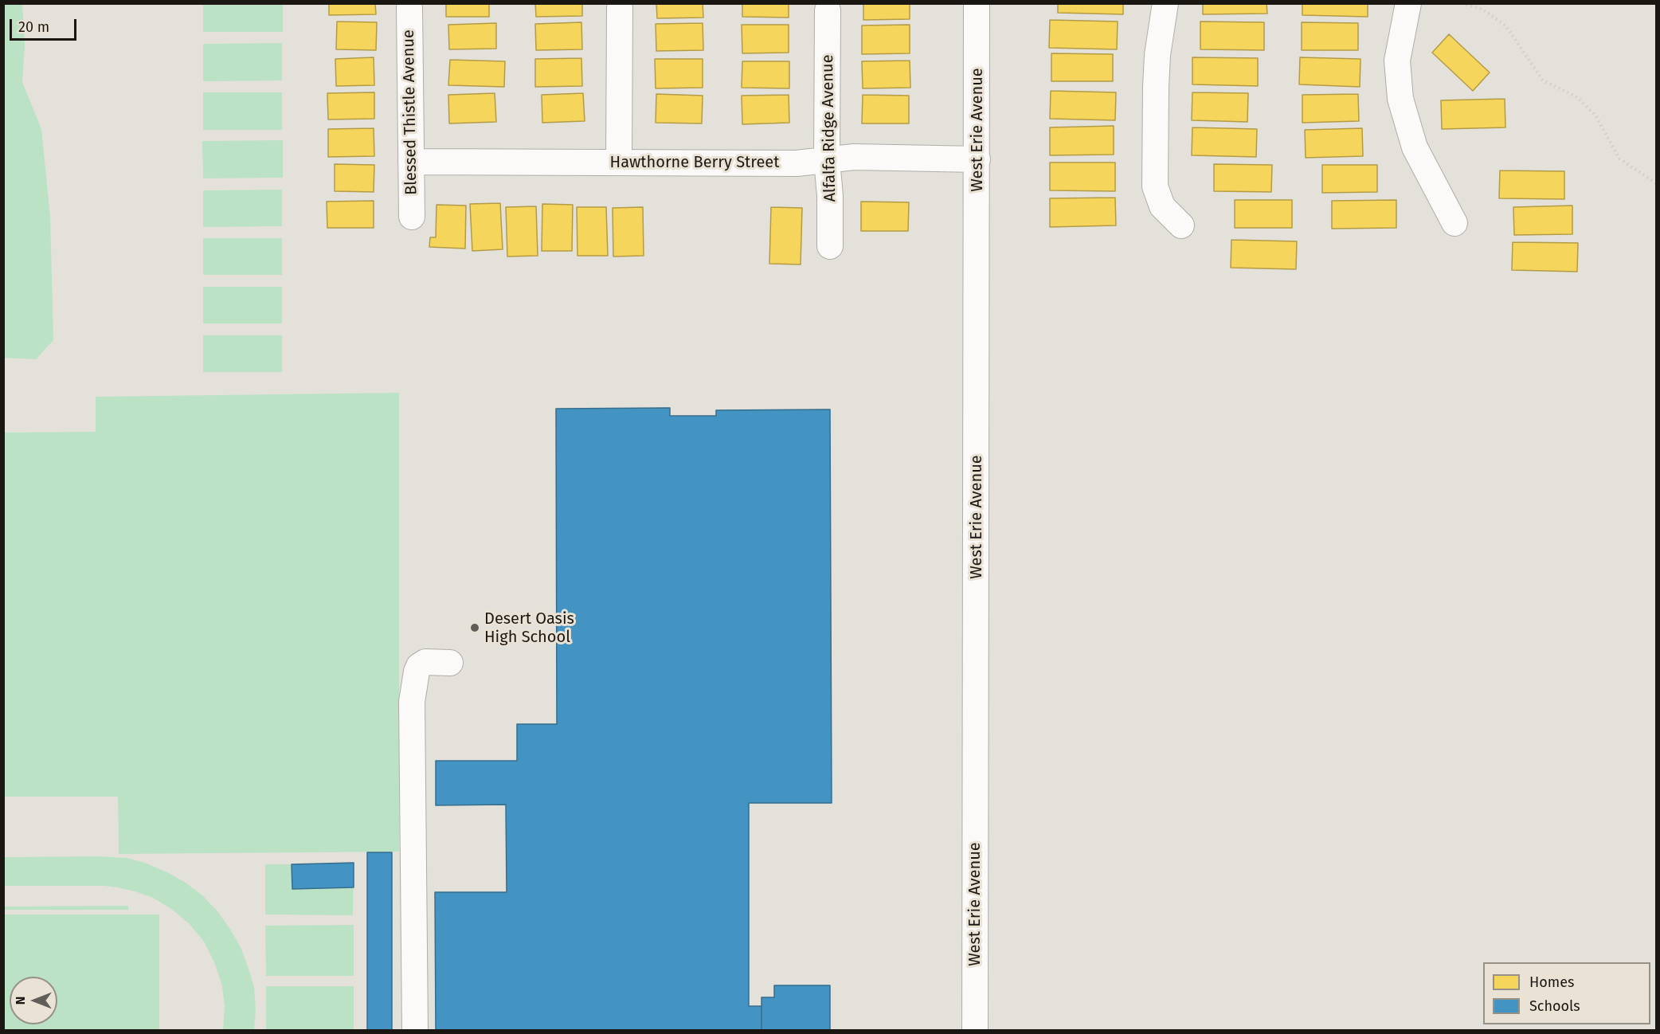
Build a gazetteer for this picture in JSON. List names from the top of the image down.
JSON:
{
  "streets": {
    "street": [
      "Blessed Thistle Avenue",
      "Alfalfa Ridge Avenue",
      "West Erie Avenue",
      "Hawthorne Berry Street"
    ]
  },
  "crossings": [
    ["Blessed Thistle Avenue", "Hawthorne Berry Street"],
    ["Alfalfa Ridge Avenue", "Hawthorne Berry Street"],
    ["West Erie Avenue", "Hawthorne Berry Street"]
  ],
  "places": ["Desert Oasis High School"],
  "legend": ["Homes", "Schools"],
  "scale_bar": "20 m",
  "north": "left"
}
